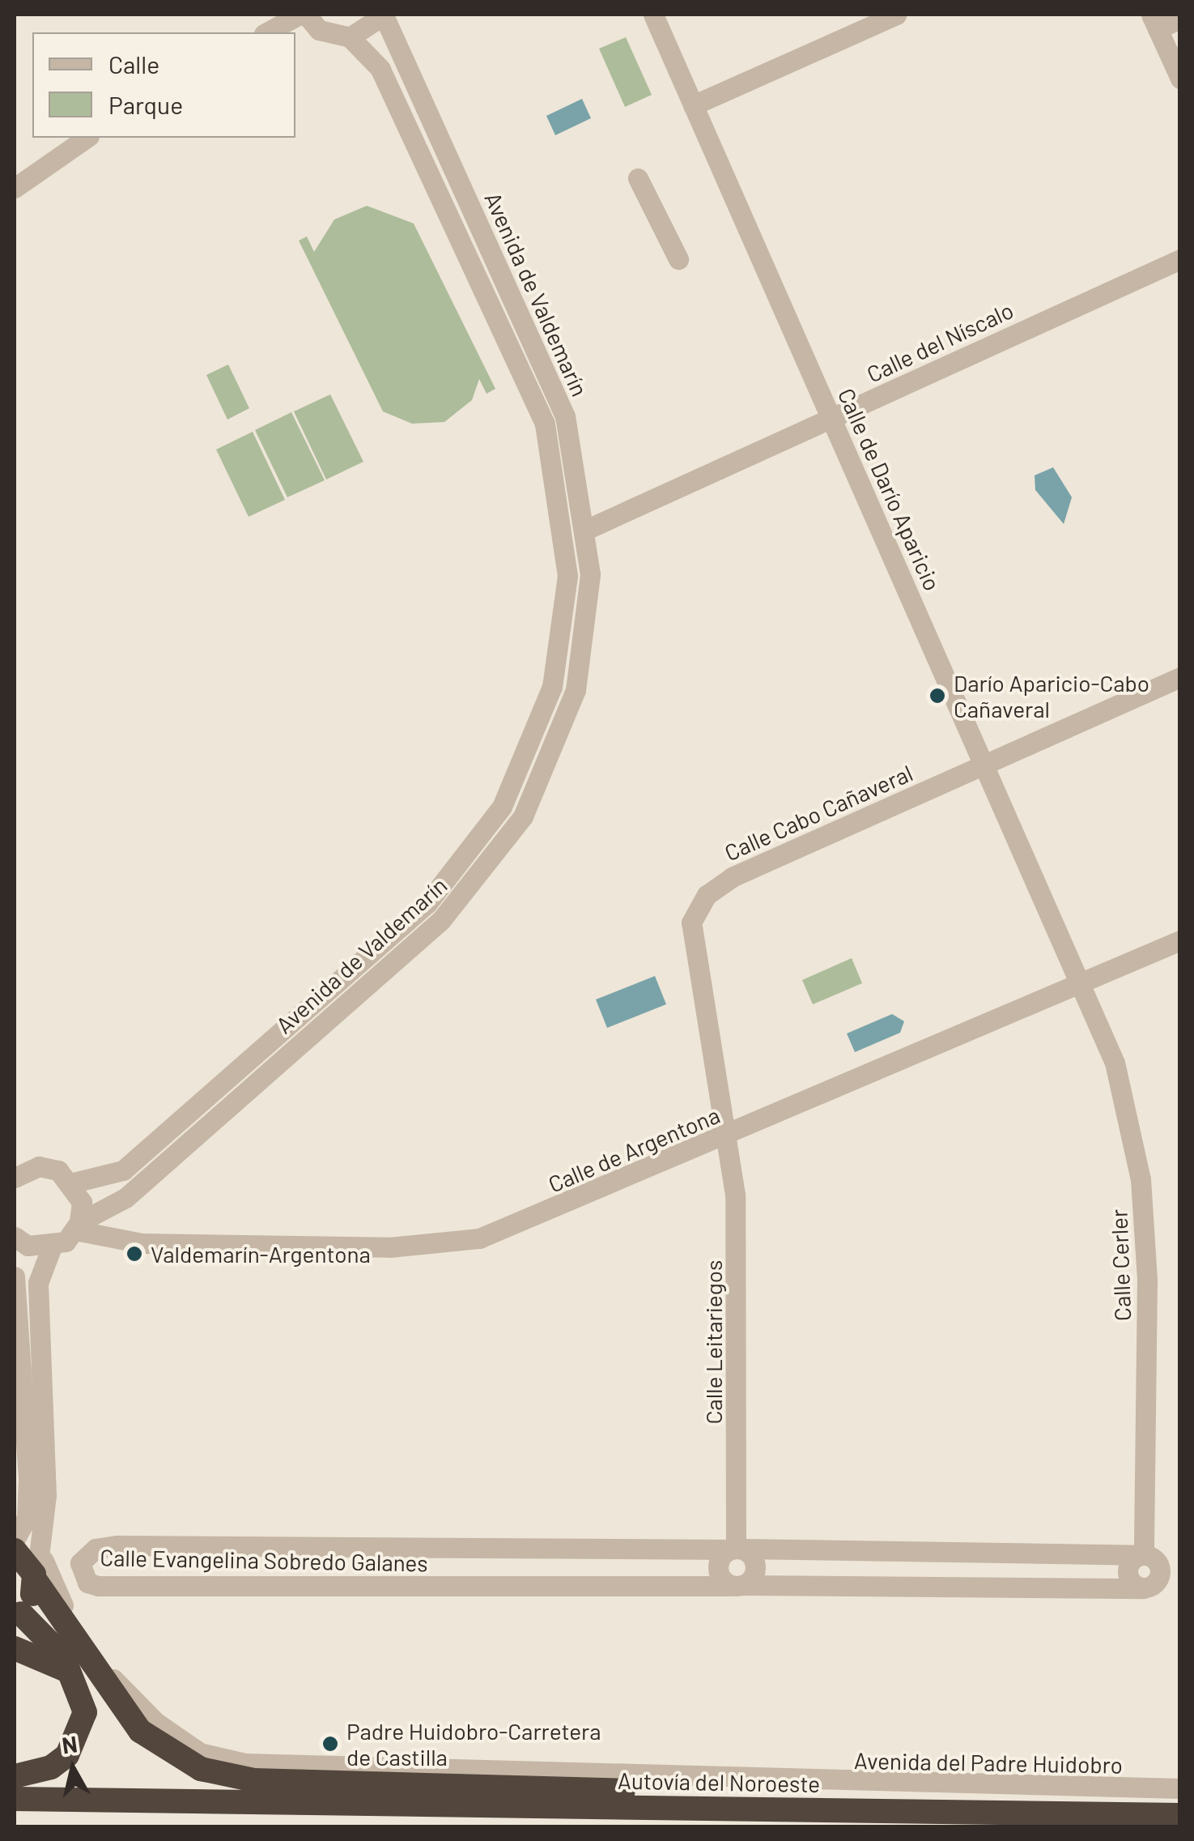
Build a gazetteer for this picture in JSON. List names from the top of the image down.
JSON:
{
  "streets": {
    "highway": ["Autovía del Noroeste"],
    "street": [
      "Avenida de Valdemarín",
      "Calle del Níscalo",
      "Calle de Darío Aparicio",
      "Calle Cabo Cañaveral",
      "Calle de Argentona",
      "Calle Cerler",
      "Calle Leitariegos",
      "Calle Evangelina Sobredo Galanes",
      "Avenida del Padre Huidobro"
    ]
  },
  "crossings": [
    ["Avenida de Valdemarín", "Calle del Níscalo"],
    ["Avenida de Valdemarín", "Calle de Argentona"],
    ["Calle del Níscalo", "Calle de Darío Aparicio"],
    ["Calle de Darío Aparicio", "Calle Cabo Cañaveral"],
    ["Calle de Darío Aparicio", "Calle de Argentona"],
    ["Calle de Darío Aparicio", "Calle Cerler"],
    ["Calle Cabo Cañaveral", "Calle de Argentona"],
    ["Calle Cabo Cañaveral", "Calle Leitariegos"],
    ["Calle de Argentona", "Calle Cerler"],
    ["Calle de Argentona", "Calle Leitariegos"],
    ["Calle Cerler", "Calle Evangelina Sobredo Galanes"],
    ["Calle Leitariegos", "Calle Evangelina Sobredo Galanes"]
  ],
  "places": ["Darío Aparicio-Cabo Cañaveral", "Valdemarín-Argentona", "Padre Huidobro-Carretera de Castilla"],
  "legend": ["Calle", "Parque"],
  "north": "top"
}
